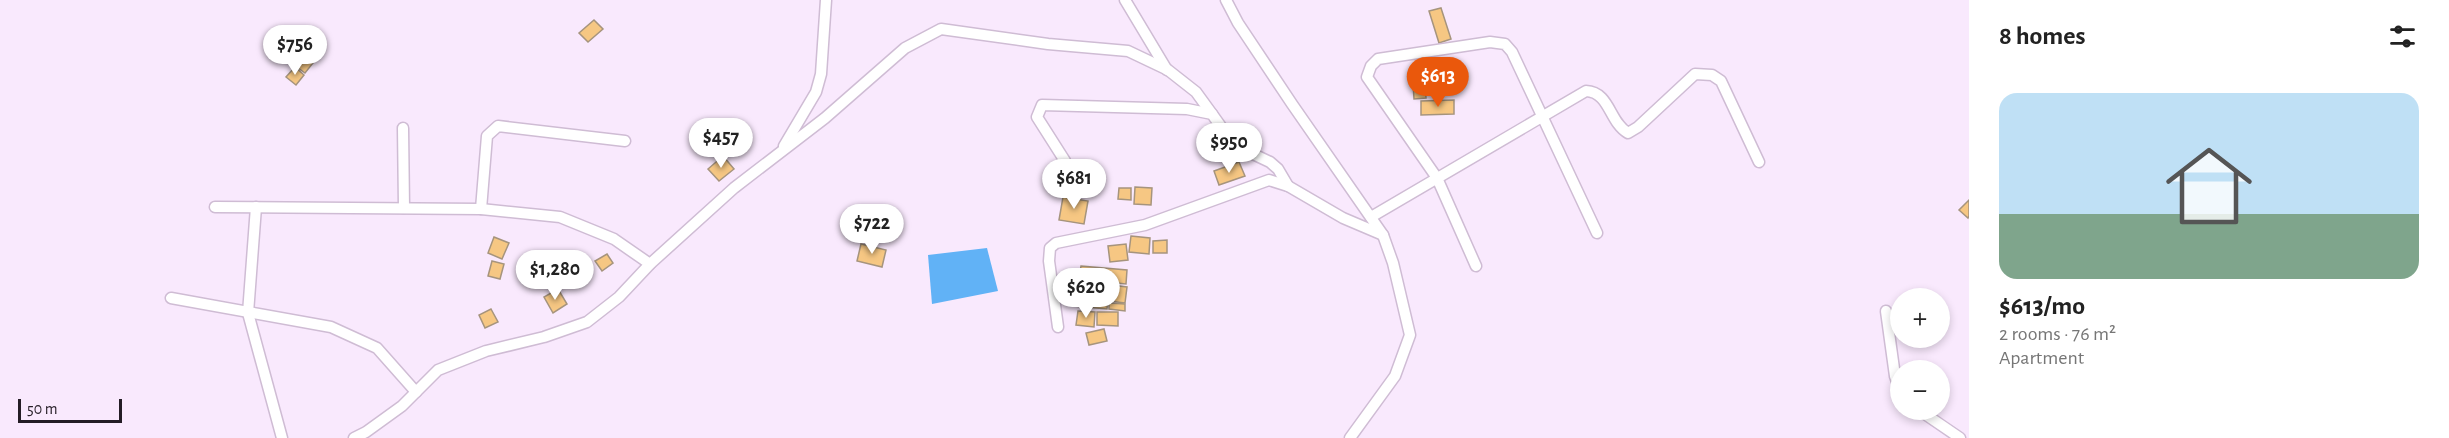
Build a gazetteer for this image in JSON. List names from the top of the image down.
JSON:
{
  "scale_bar": "50 m",
  "page": {
    "heading": "8 homes",
    "price": [
      "$756",
      "$613",
      "$457",
      "$950",
      "$681",
      "$722",
      "$1,280",
      "$620"
    ],
    "list": [
      {
        "name": "$613/mo",
        "note": "2 rooms · 76 m² · Apartment"
      }
    ],
    "map_buttons": ["+", "−"],
    "scale": "50 m"
  }
}
